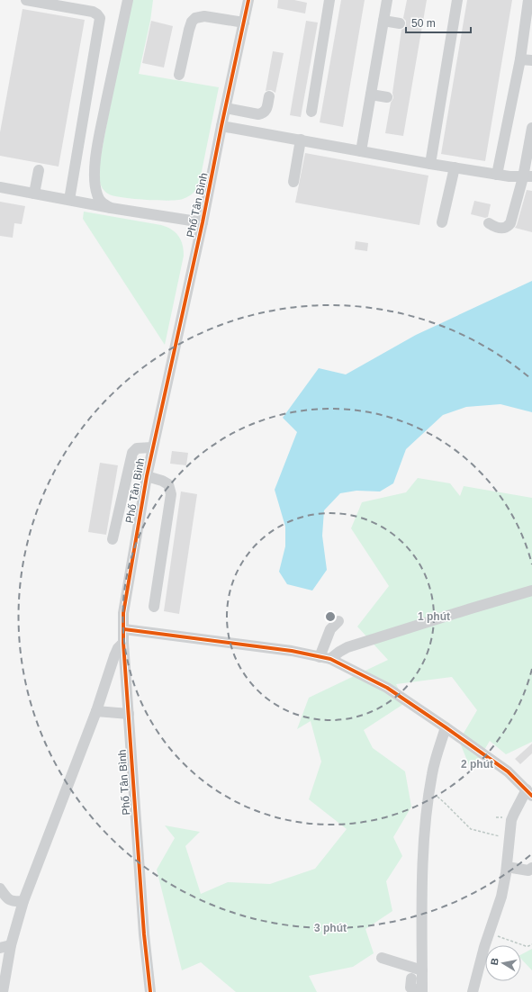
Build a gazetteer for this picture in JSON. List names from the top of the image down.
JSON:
{
  "streets": {
    "street": ["Phố Tân Bình"]
  },
  "scale_bar": "50 m",
  "north": "left",
  "rings": ["1 phút", "2 phút", "3 phút"]
}
